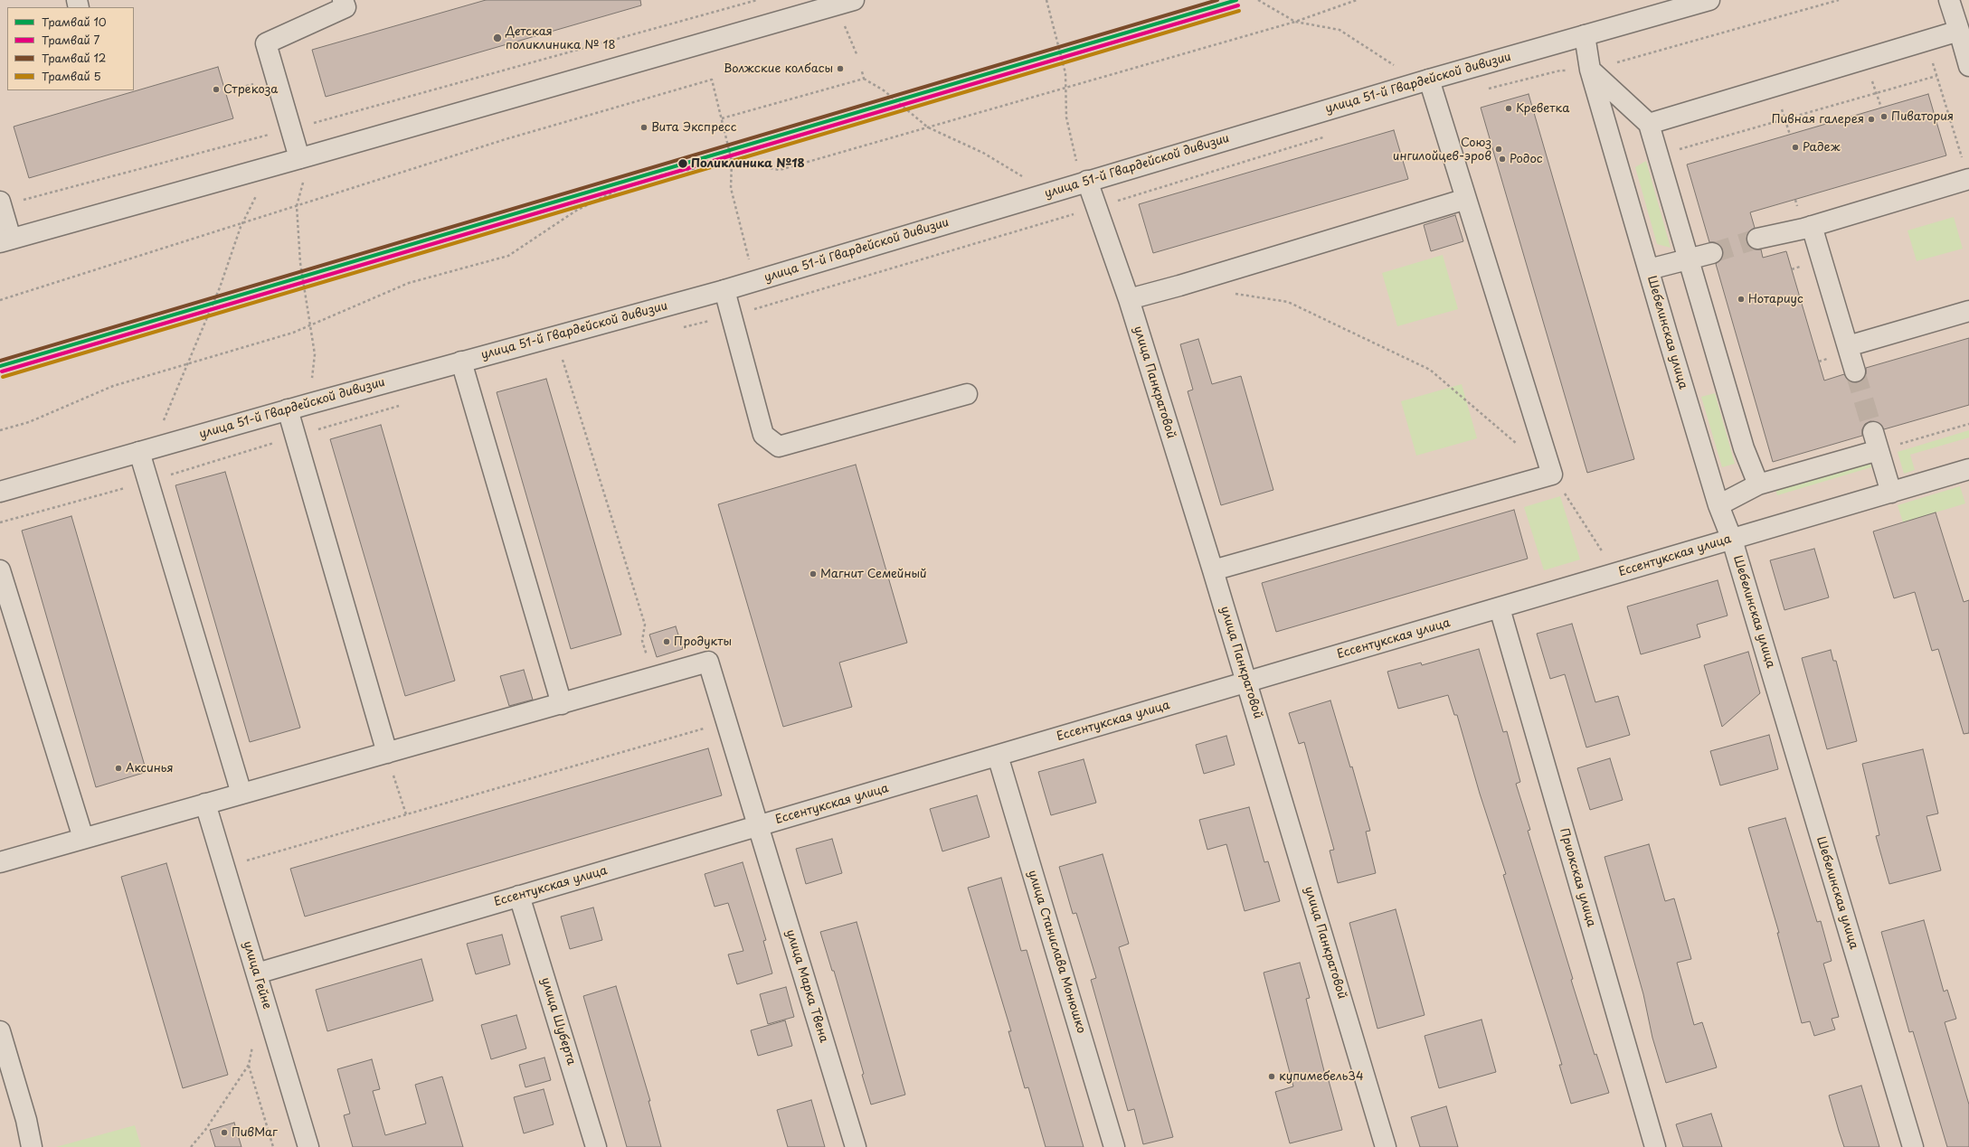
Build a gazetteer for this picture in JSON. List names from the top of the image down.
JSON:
{
  "streets": {
    "street": [
      "улица 51-й Гвардейской дивизии",
      "Шебелинская улица",
      "улица Панкратовой",
      "Ессентукская улица",
      "Приокская улица",
      "улица Станислава Монюшко",
      "улица Гейне",
      "улица Марка Твена",
      "улица Шуберта"
    ]
  },
  "crossings": [
    ["улица 51-й Гвардейской дивизии", "Шебелинская улица"],
    ["улица 51-й Гвардейской дивизии", "улица Панкратовой"],
    ["Шебелинская улица", "Ессентукская улица"],
    ["улица Панкратовой", "Ессентукская улица"],
    ["Ессентукская улица", "Приокская улица"],
    ["Ессентукская улица", "улица Станислава Монюшко"],
    ["Ессентукская улица", "улица Гейне"],
    ["Ессентукская улица", "улица Марка Твена"],
    ["Ессентукская улица", "улица Шуберта"]
  ],
  "places": [
    "Детская поликлиника № 18",
    "Волжские колбасы",
    "Стрекоза",
    "Креветка",
    "Пиватория",
    "Пивная галерея",
    "Вита Экспресс",
    "Радеж",
    "Союз ингилойцев-эров",
    "Родос",
    "Поликлиника №18",
    "Нотариус",
    "Магнит Семейный",
    "Продукты",
    "Аксинья",
    "купимебель34",
    "ПивМаг"
  ],
  "lines": [
    "tram line 10",
    "tram line 12",
    "tram line 7",
    "tram line 5"
  ],
  "legend": [
    "Трамвай 10",
    "Трамвай 7",
    "Трамвай 12",
    "Трамвай 5"
  ]
}
